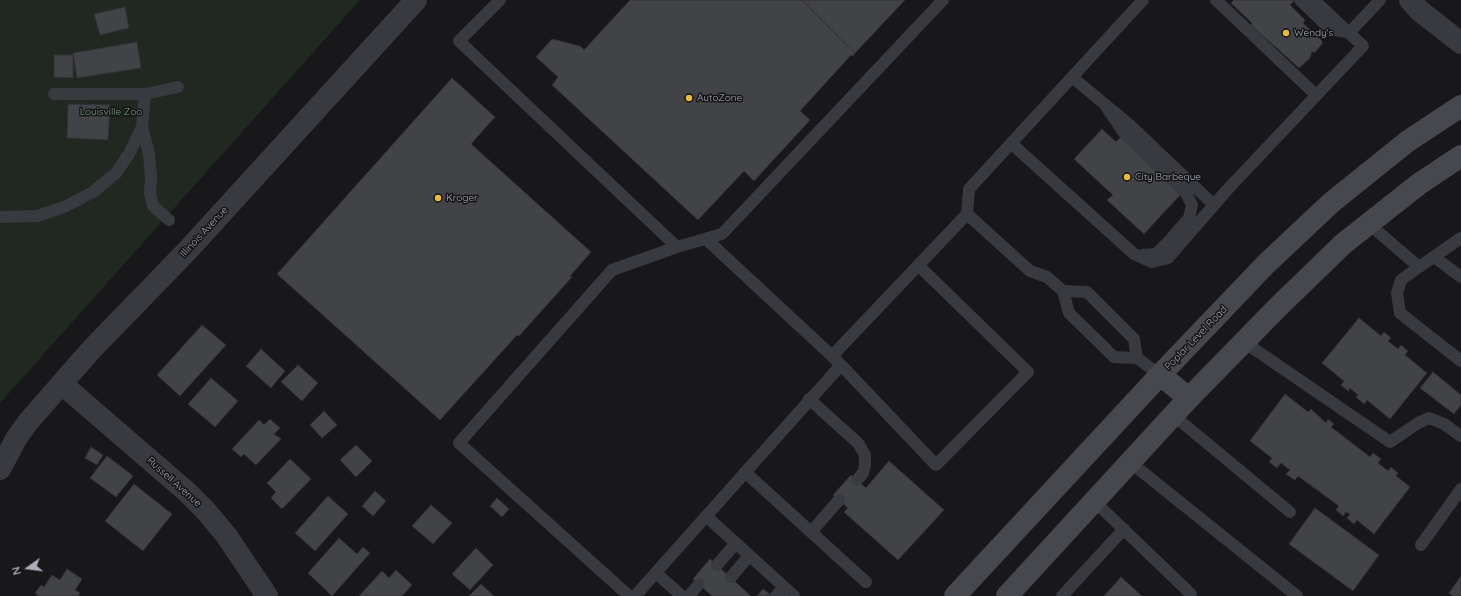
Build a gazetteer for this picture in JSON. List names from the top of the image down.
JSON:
{
  "streets": {
    "main road": ["Poplar Level Road"],
    "street": ["Illinois Avenue", "Russell Avenue"]
  },
  "crossings": [
    ["Illinois Avenue", "Russell Avenue"]
  ],
  "parks": ["Louisville Zoo"],
  "places": [
    "Wendy's",
    "AutoZone",
    "City Barbeque",
    "Kroger"
  ],
  "north": "left"
}
